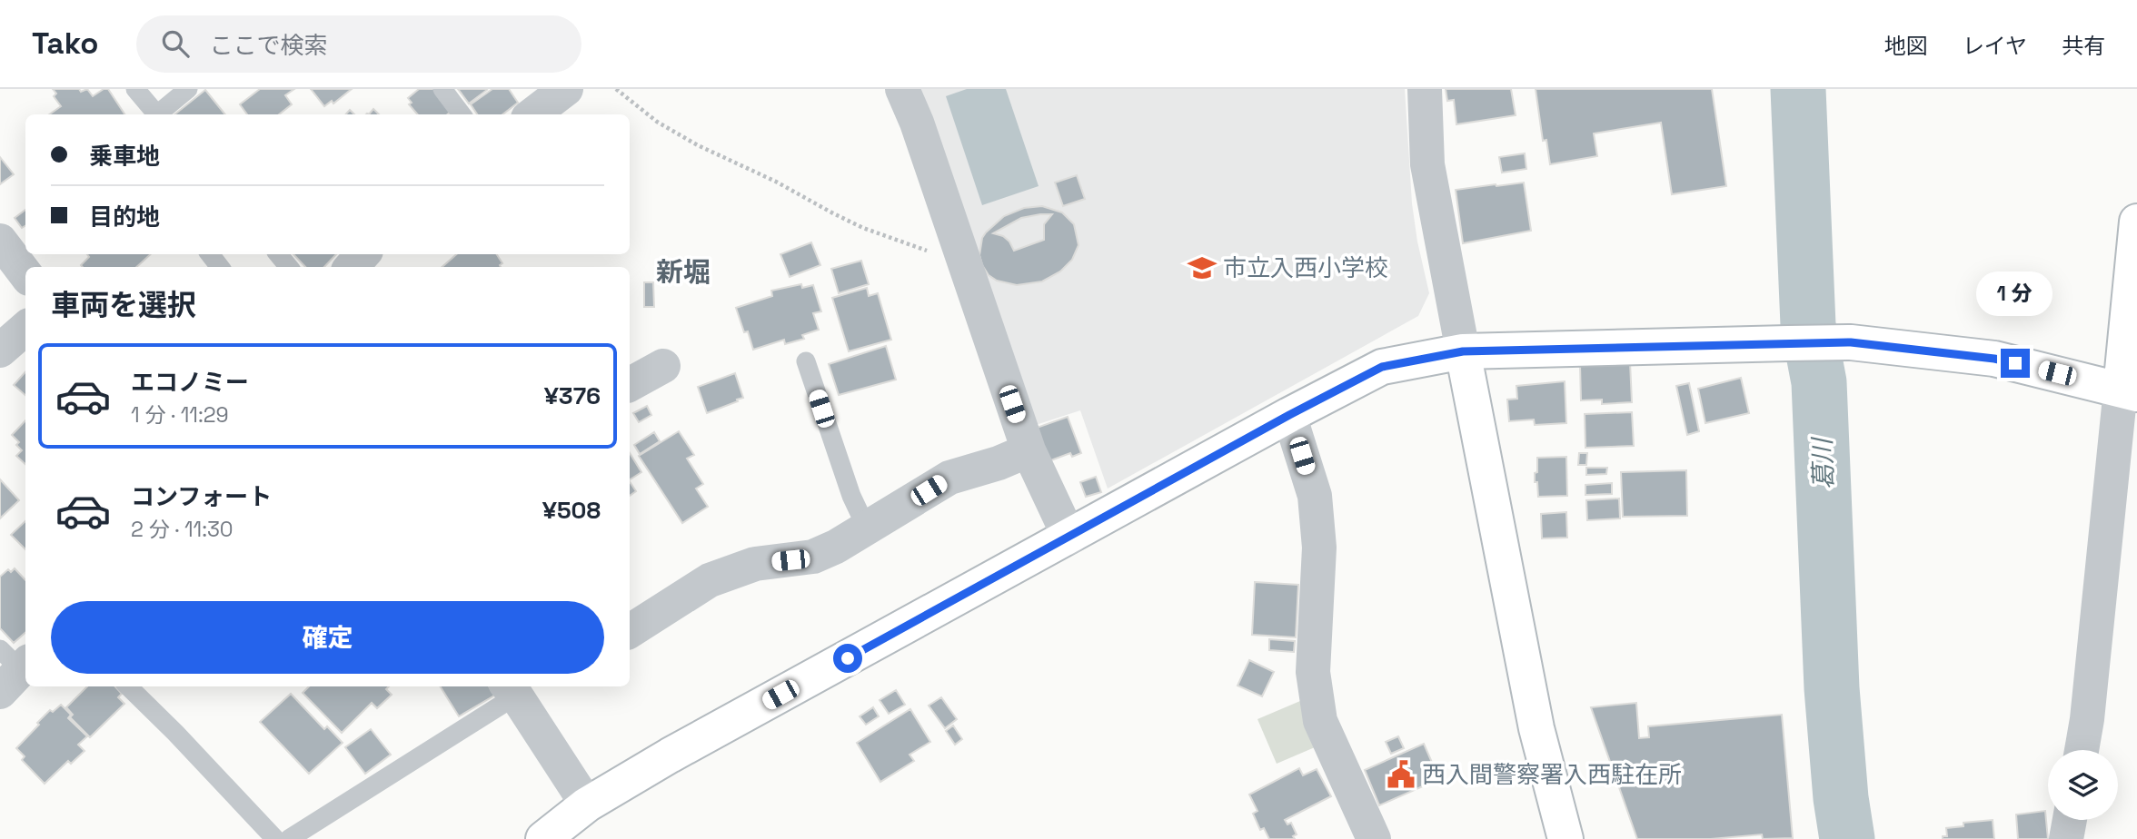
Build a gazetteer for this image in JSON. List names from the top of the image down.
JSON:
{
  "districts": ["新堀"],
  "water": ["葛川"],
  "places": {
    "school or university": ["市立入西小学校"],
    "public building": ["西入間警察署入西駐在所"]
  },
  "page": {
    "header": "Tako",
    "search": "ここで検索",
    "nav": ["地図", "レイヤ", "共有"],
    "banner": ["乗車地", "目的地"],
    "heading": "車両を選択",
    "bubble": "1 分",
    "list": [
      {
        "name": "エコノミー",
        "note": "1 分 · 11:29",
        "value": "¥376"
      },
      {
        "name": "コンフォート",
        "note": "2 分 · 11:30",
        "value": "¥508"
      }
    ],
    "buttons": "確定"
  }
}
